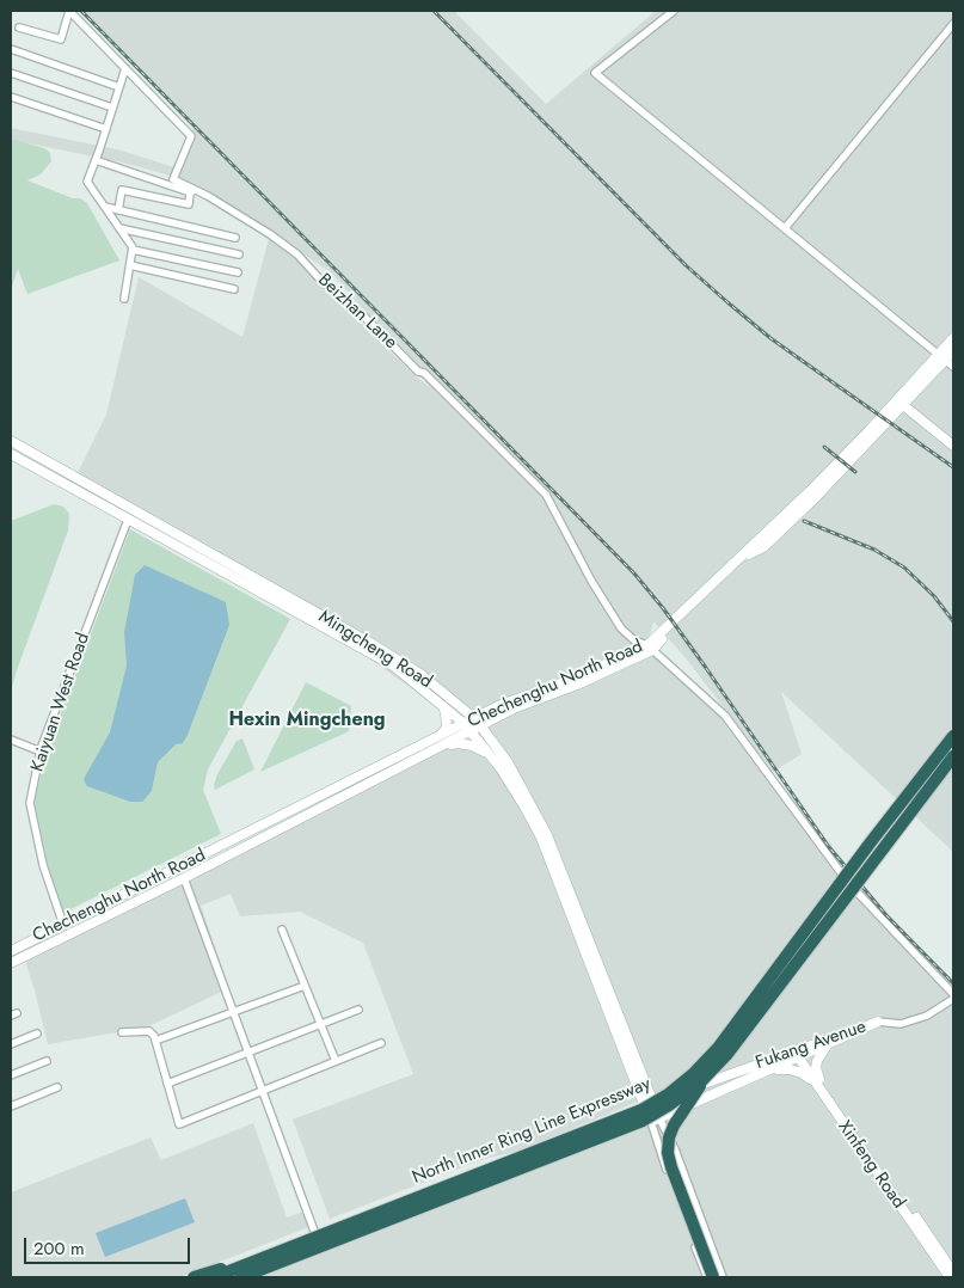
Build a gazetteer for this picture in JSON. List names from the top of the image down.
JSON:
{
  "streets": {
    "highway": ["North Inner Ring Line Expressway"],
    "main road": [
      "Mingcheng Road",
      "Chechenghu North Road",
      "Fukang Avenue",
      "Xinfeng Road"
    ],
    "street": ["Beizhan Lane", "Kaiyuan West Road"]
  },
  "crossings": [
    ["Beizhan Lane", "Chechenghu North Road"],
    ["Mingcheng Road", "Chechenghu North Road"],
    ["Mingcheng Road", "Kaiyuan West Road"],
    ["Mingcheng Road", "Fukang Avenue"],
    ["Chechenghu North Road", "Kaiyuan West Road"],
    ["Fukang Avenue", "Xinfeng Road"]
  ],
  "districts": ["Hexin Mingcheng"],
  "scale_bar": "200 m"
}
